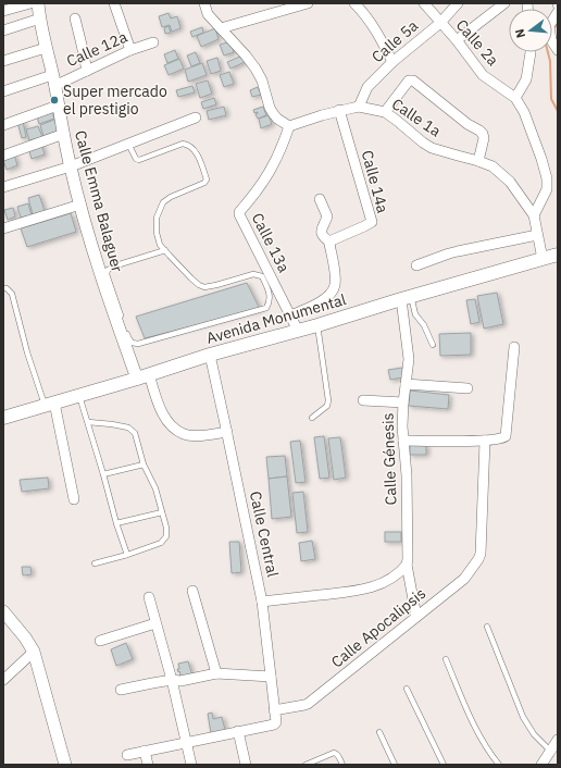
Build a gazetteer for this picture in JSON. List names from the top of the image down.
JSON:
{
  "streets": {
    "main road": ["Avenida Monumental"],
    "street": [
      "Calle 5a",
      "Calle 2a",
      "Calle 12a",
      "Calle 1a",
      "Calle 14a",
      "Calle Emma Balaguer",
      "Calle 13a",
      "Calle Génesis",
      "Calle Central",
      "Calle Apocalipsis"
    ]
  },
  "crossings": [
    ["Calle 5a", "Calle 2a"],
    ["Calle 5a", "Calle 1a"],
    ["Calle 2a", "Calle 1a"],
    ["Calle 12a", "Calle Emma Balaguer"],
    ["Calle 1a", "Calle 14a"],
    ["Calle 1a", "Calle 13a"],
    ["Calle 1a", "Avenida Monumental"],
    ["Calle Emma Balaguer", "Avenida Monumental"],
    ["Calle 13a", "Avenida Monumental"],
    ["Avenida Monumental", "Calle Génesis"],
    ["Avenida Monumental", "Calle Central"],
    ["Calle Génesis", "Calle Apocalipsis"],
    ["Calle Central", "Calle Apocalipsis"]
  ],
  "places": ["Super mercado el prestigio"],
  "north": "left"
}
